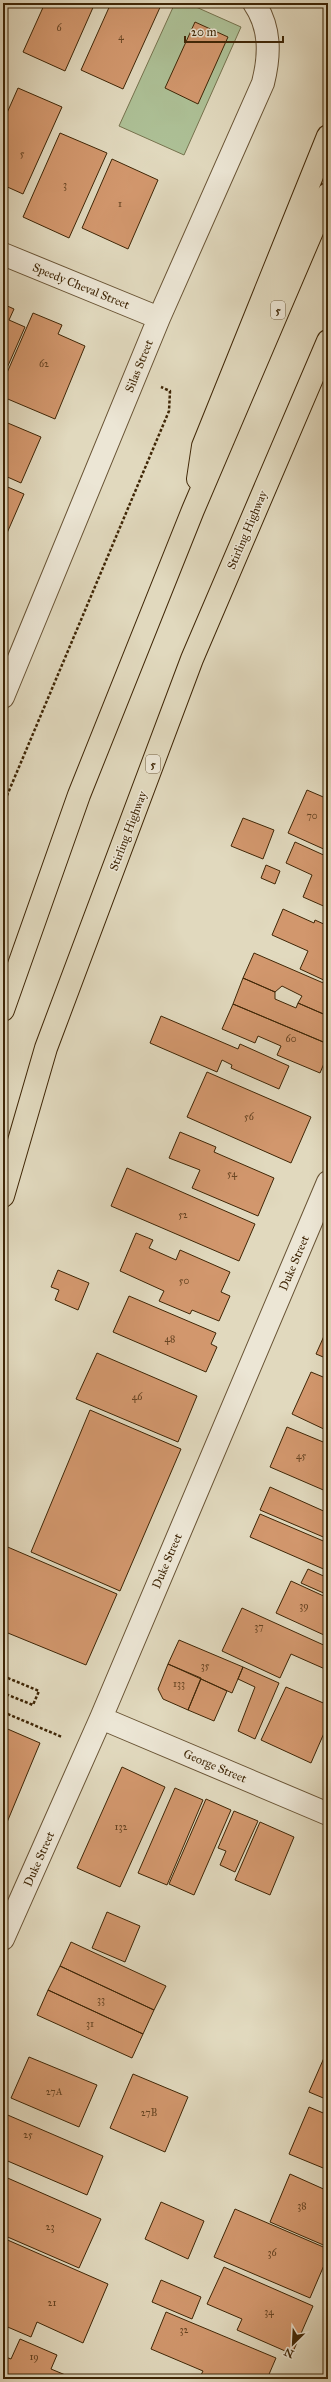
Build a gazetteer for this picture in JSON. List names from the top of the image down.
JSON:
{
  "streets": {
    "highway": ["5", "Stirling Highway"],
    "street": [
      "Speedy Cheval Street",
      "Silas Street",
      "Duke Street",
      "George Street"
    ]
  },
  "crossings": [
    ["Speedy Cheval Street", "Silas Street"],
    ["Duke Street", "George Street"]
  ],
  "house_numbers": [
    "6",
    "4",
    "5",
    "3",
    "1",
    "62",
    "70",
    "60",
    "56",
    "54",
    "52",
    "50",
    "48",
    "46",
    "45",
    "39",
    "37",
    "35",
    "133",
    "132",
    "33",
    "31",
    "27A",
    "27B",
    "25",
    "38",
    "23",
    "36",
    "21",
    "34",
    "32",
    "19"
  ],
  "scale_bar": "20 m",
  "north": "bottom left"
}
